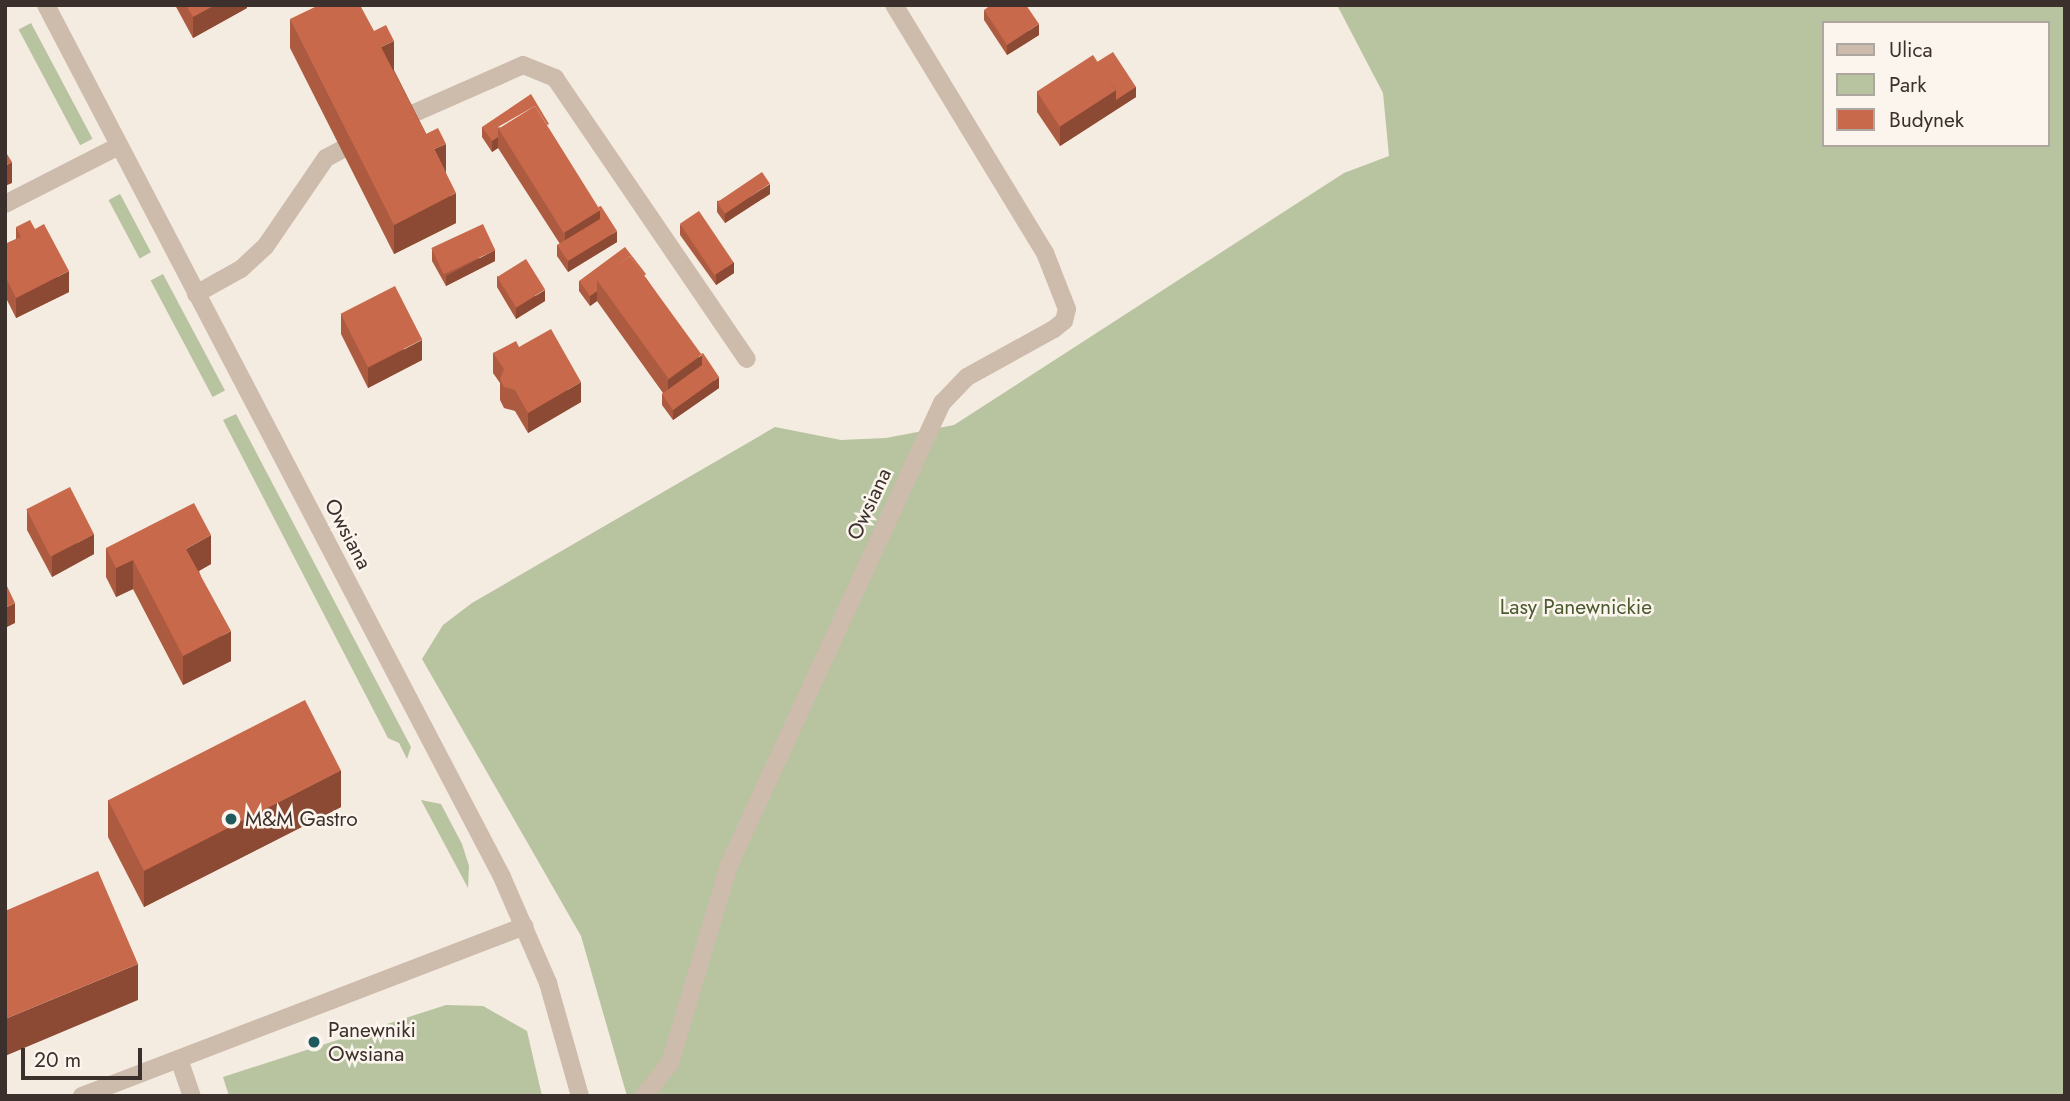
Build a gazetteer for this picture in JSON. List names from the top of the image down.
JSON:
{
  "streets": {
    "street": ["Owsiana"]
  },
  "parks": ["Lasy Panewnickie"],
  "places": ["M&M Gastro", "Panewniki Owsiana"],
  "legend": ["Ulica", "Park", "Budynek"],
  "scale_bar": "20 m"
}
